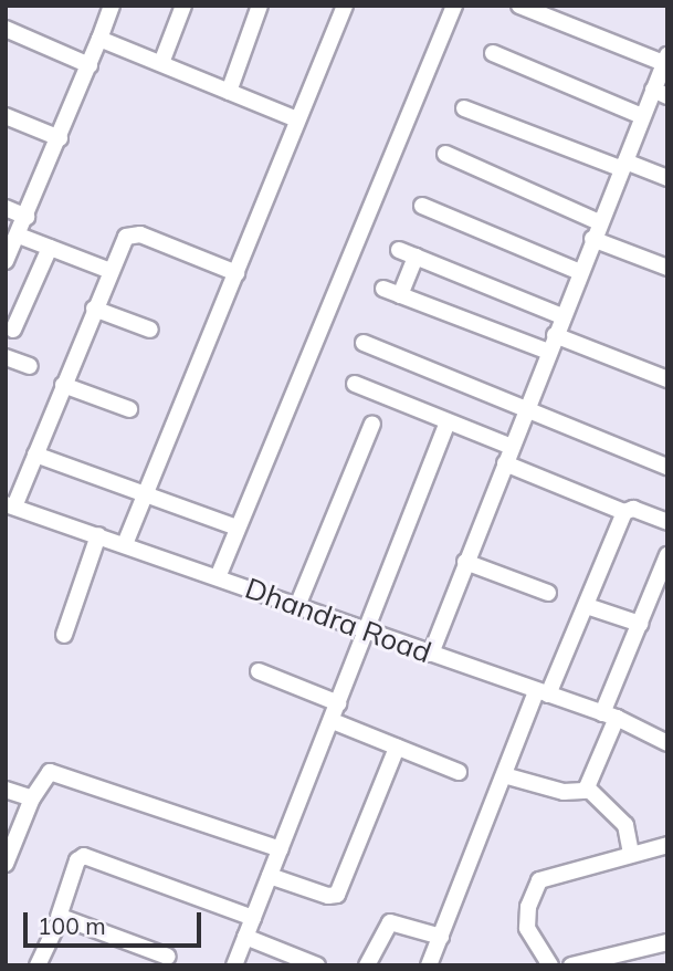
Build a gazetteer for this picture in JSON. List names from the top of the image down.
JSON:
{
  "streets": {
    "street": ["Dhandra Road"]
  },
  "scale_bar": "100 m"
}
